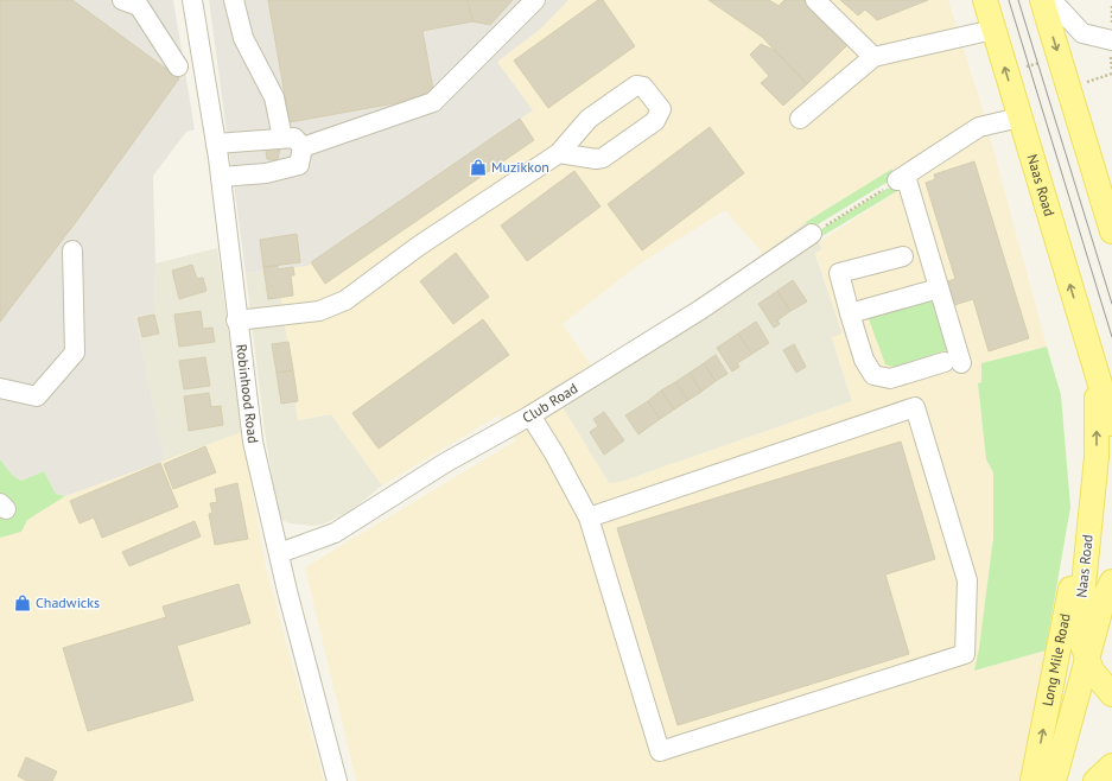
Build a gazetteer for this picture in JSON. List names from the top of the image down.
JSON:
{
  "streets": {
    "main road": ["Naas Road", "Long Mile Road"],
    "street": ["Robinhood Road", "Club Road"]
  },
  "crossings": [
    ["Naas Road", "Long Mile Road"],
    ["Robinhood Road", "Club Road"]
  ],
  "places": {
    "shop": ["Muzikkon", "Chadwicks"]
  }
}
